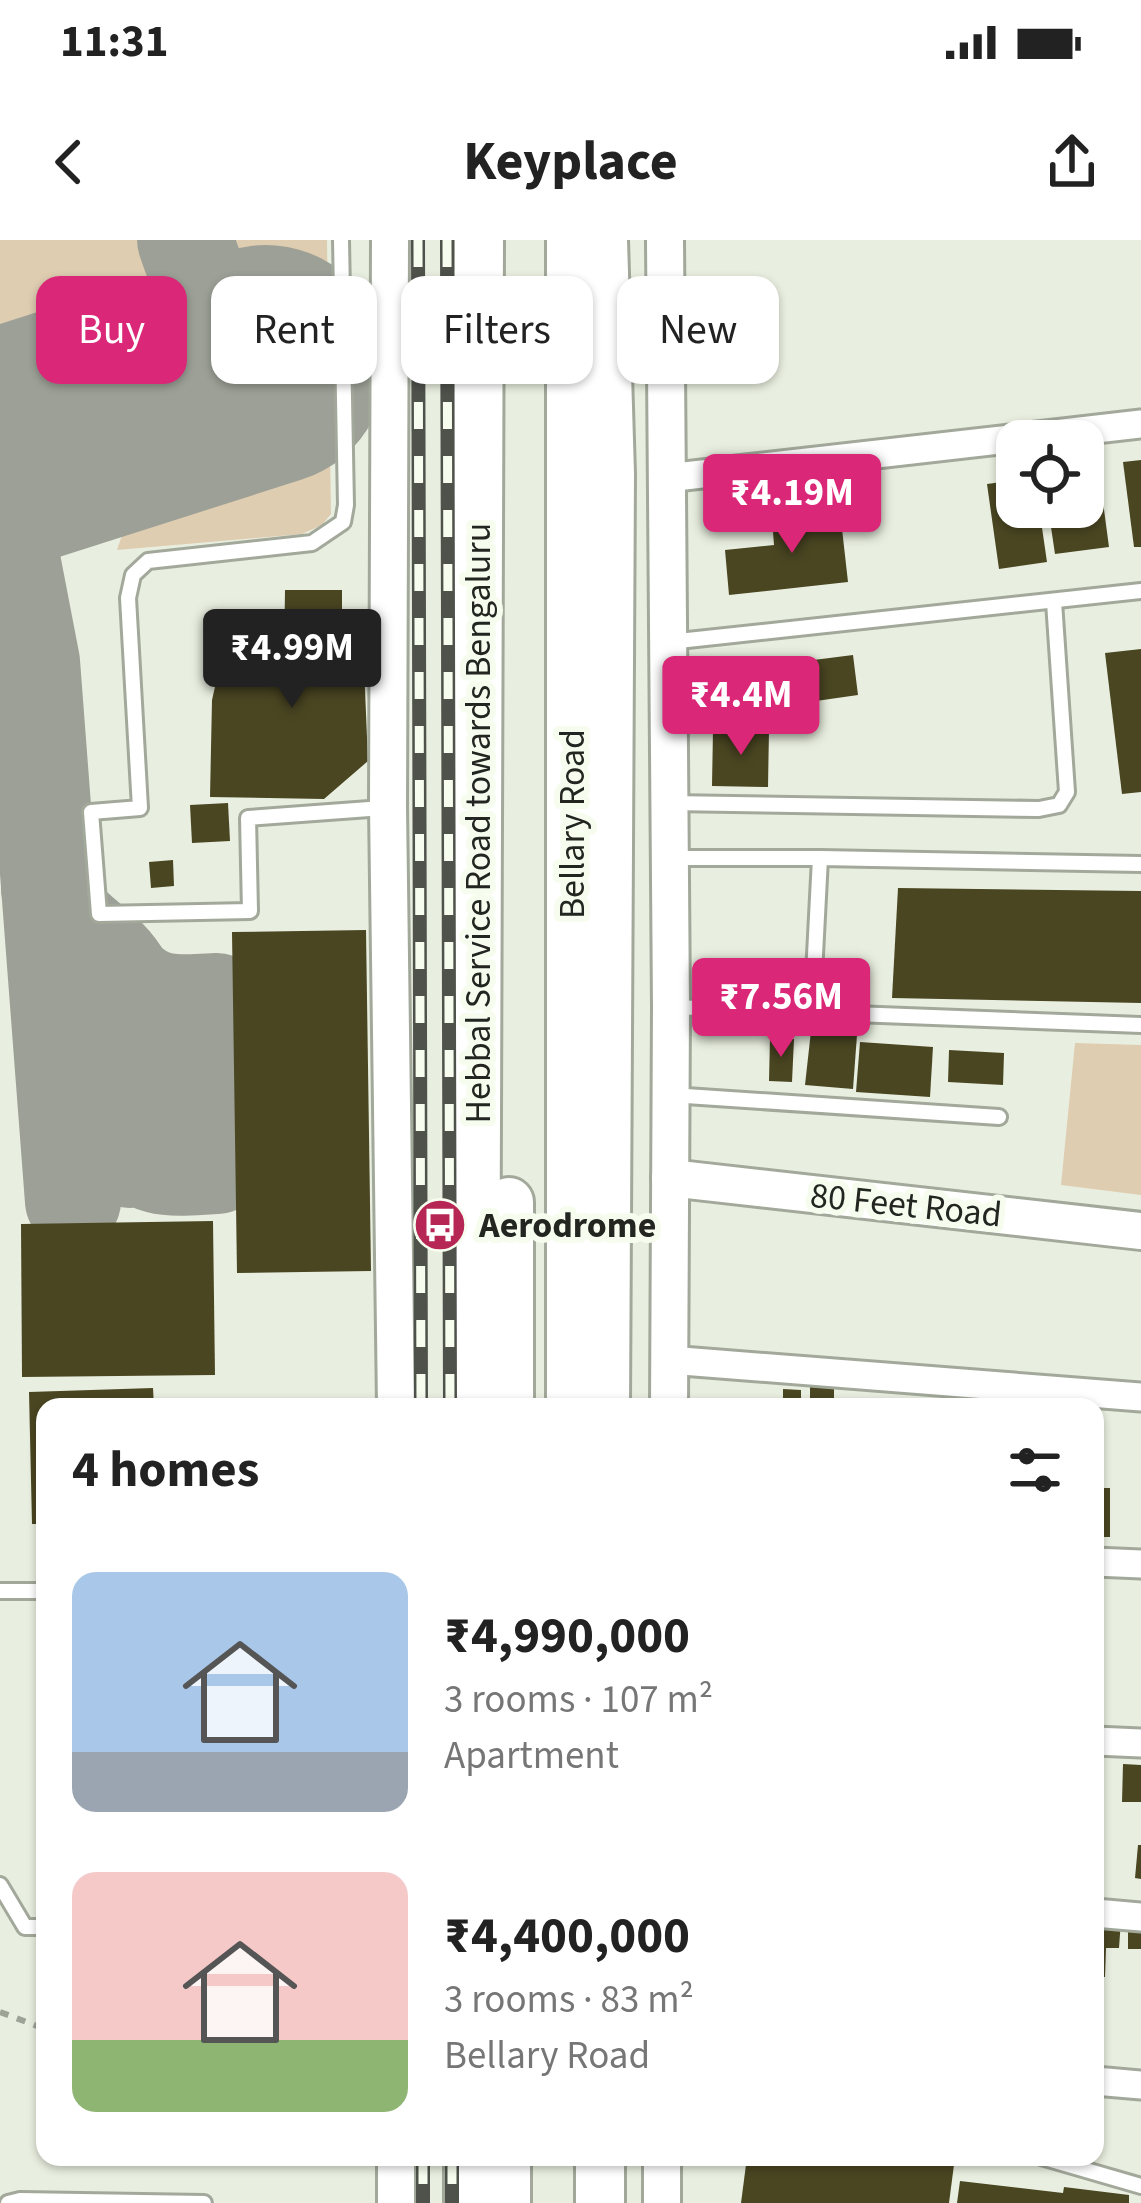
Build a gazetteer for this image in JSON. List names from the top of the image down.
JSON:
{
  "streets": {
    "highway": ["Hebbal Service Road towards Bengaluru", "Bellary Road"],
    "street": ["80 Feet Road"]
  },
  "places": {
    "bus stop": ["Aerodrome"]
  },
  "page": {
    "status": "11:31",
    "header": "Keyplace",
    "chip": [
      "Buy",
      "Rent",
      "Filters",
      "New"
    ],
    "price": [
      "₹4.19M",
      "₹4.99M",
      "₹4.4M",
      "₹7.56M"
    ],
    "heading": "4 homes",
    "list": [
      {
        "name": "₹4,990,000",
        "note": "3 rooms · 107 m² · Apartment"
      },
      {
        "name": "₹4,400,000",
        "note": "3 rooms · 83 m² · Bellary Road"
      }
    ]
  }
}
